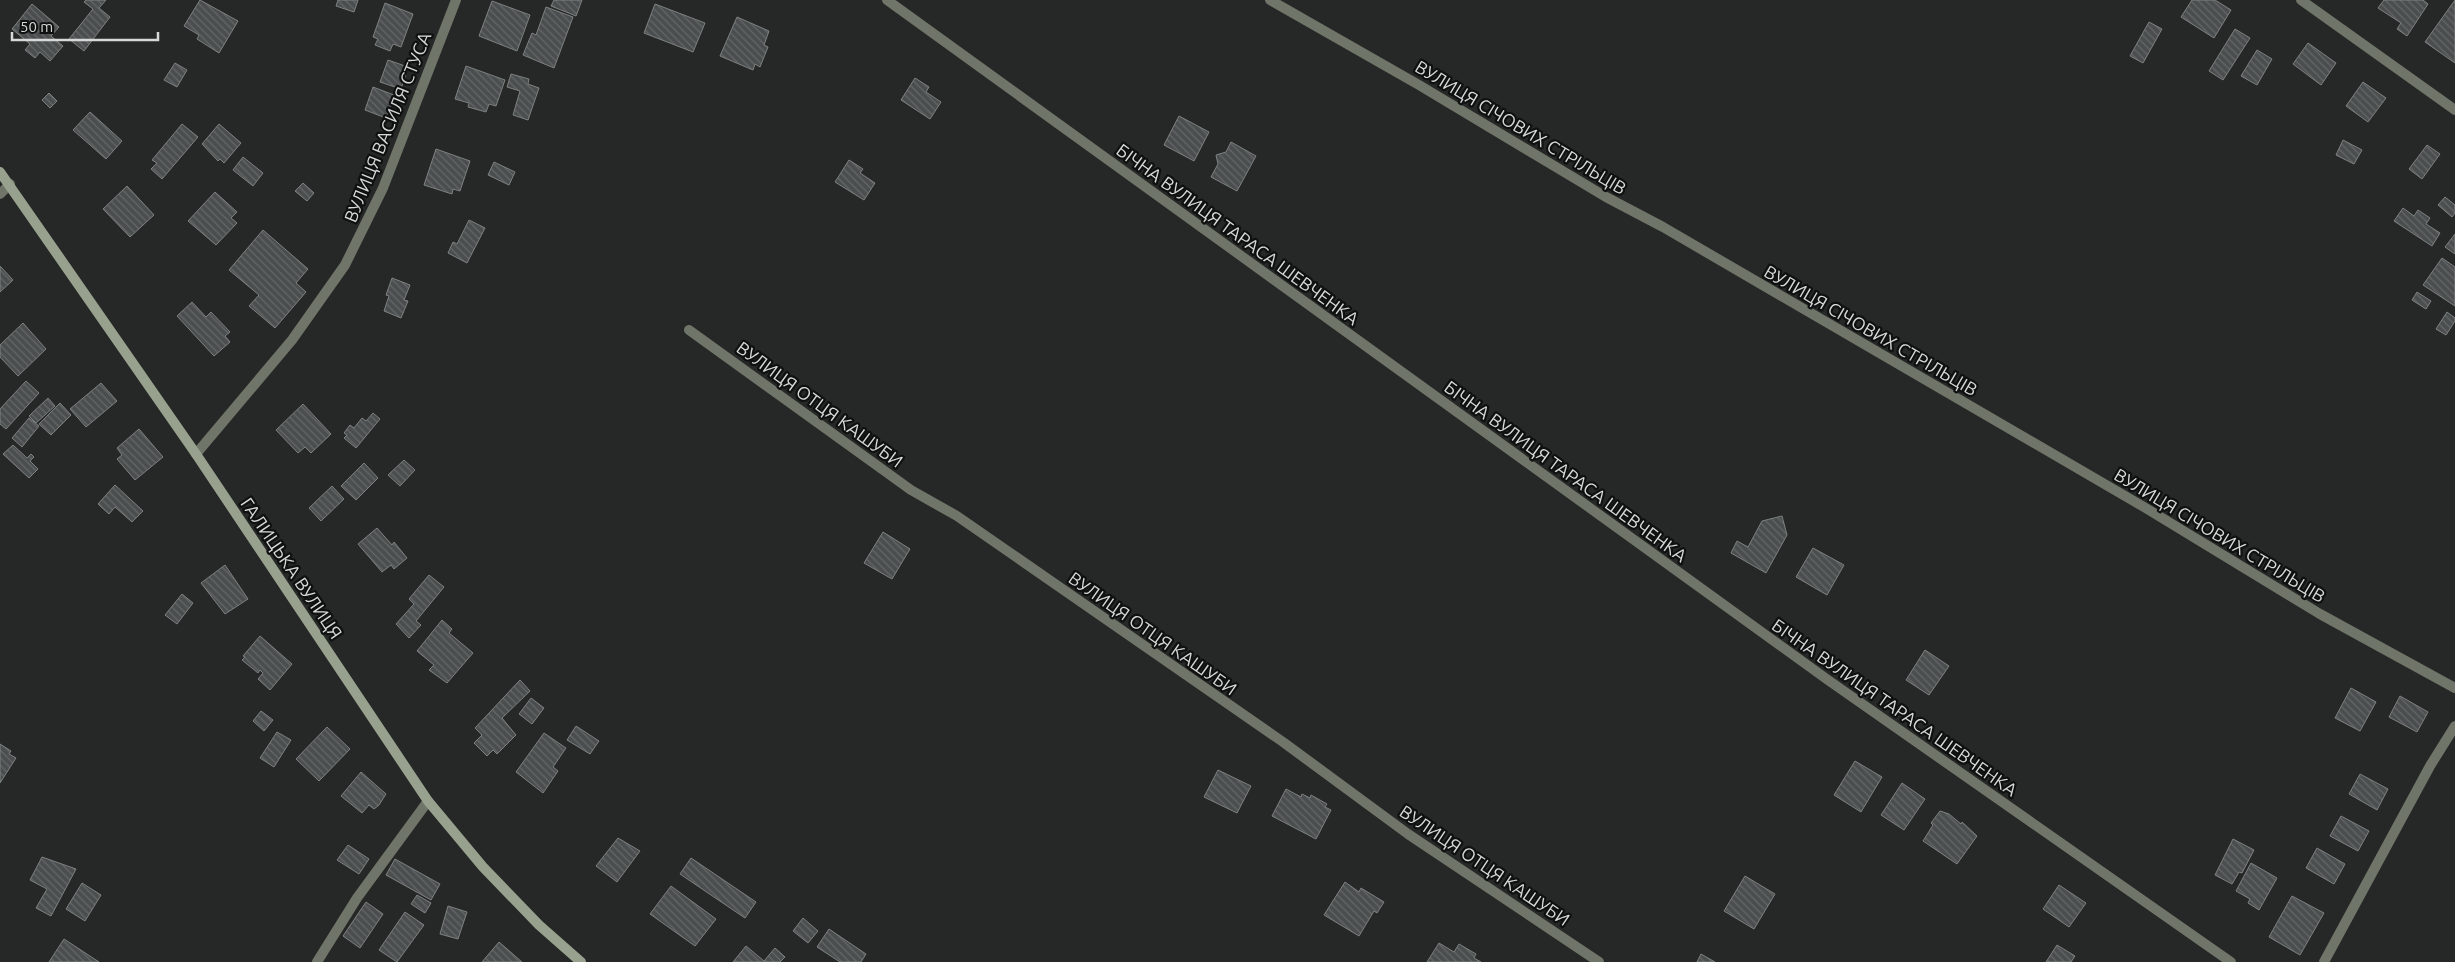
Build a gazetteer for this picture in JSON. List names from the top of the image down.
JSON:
{
  "streets": {
    "street": [
      "ВУЛИЦЯ ВАСИЛЯ СТУСА",
      "ВУЛИЦЯ СІЧОВИХ СТРІЛЬЦІВ",
      "БІЧНА ВУЛИЦЯ ТАРАСА ШЕВЧЕНКА",
      "ВУЛИЦЯ ОТЦЯ КАШУБИ",
      "ГАЛИЦЬКА ВУЛИЦЯ"
    ]
  },
  "crossings": [
    ["ВУЛИЦЯ ВАСИЛЯ СТУСА", "ГАЛИЦЬКА ВУЛИЦЯ"]
  ],
  "scale_bar": "50 m"
}
